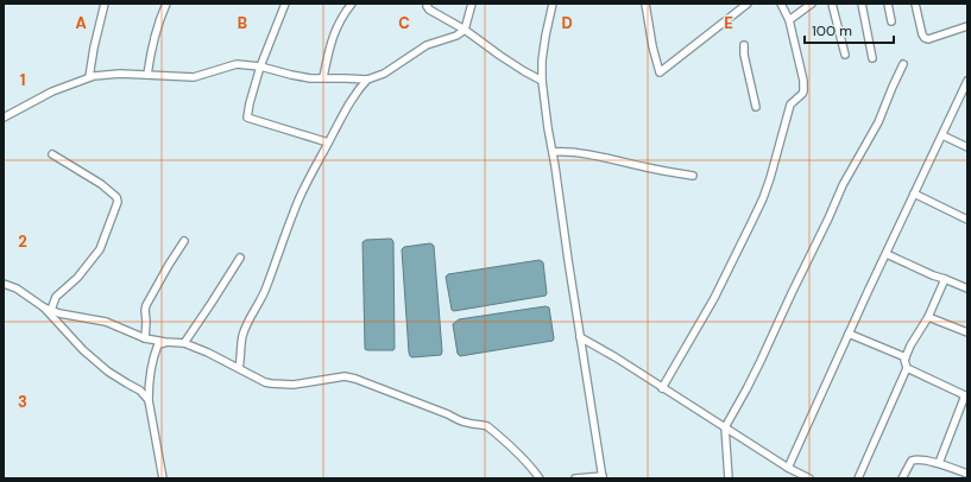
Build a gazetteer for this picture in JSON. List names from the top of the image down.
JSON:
{
  "scale_bar": "100 m",
  "grid": {
    "columns": [
      "A",
      "B",
      "C",
      "D",
      "E"
    ],
    "rows": ["1", "2", "3"]
  }
}
